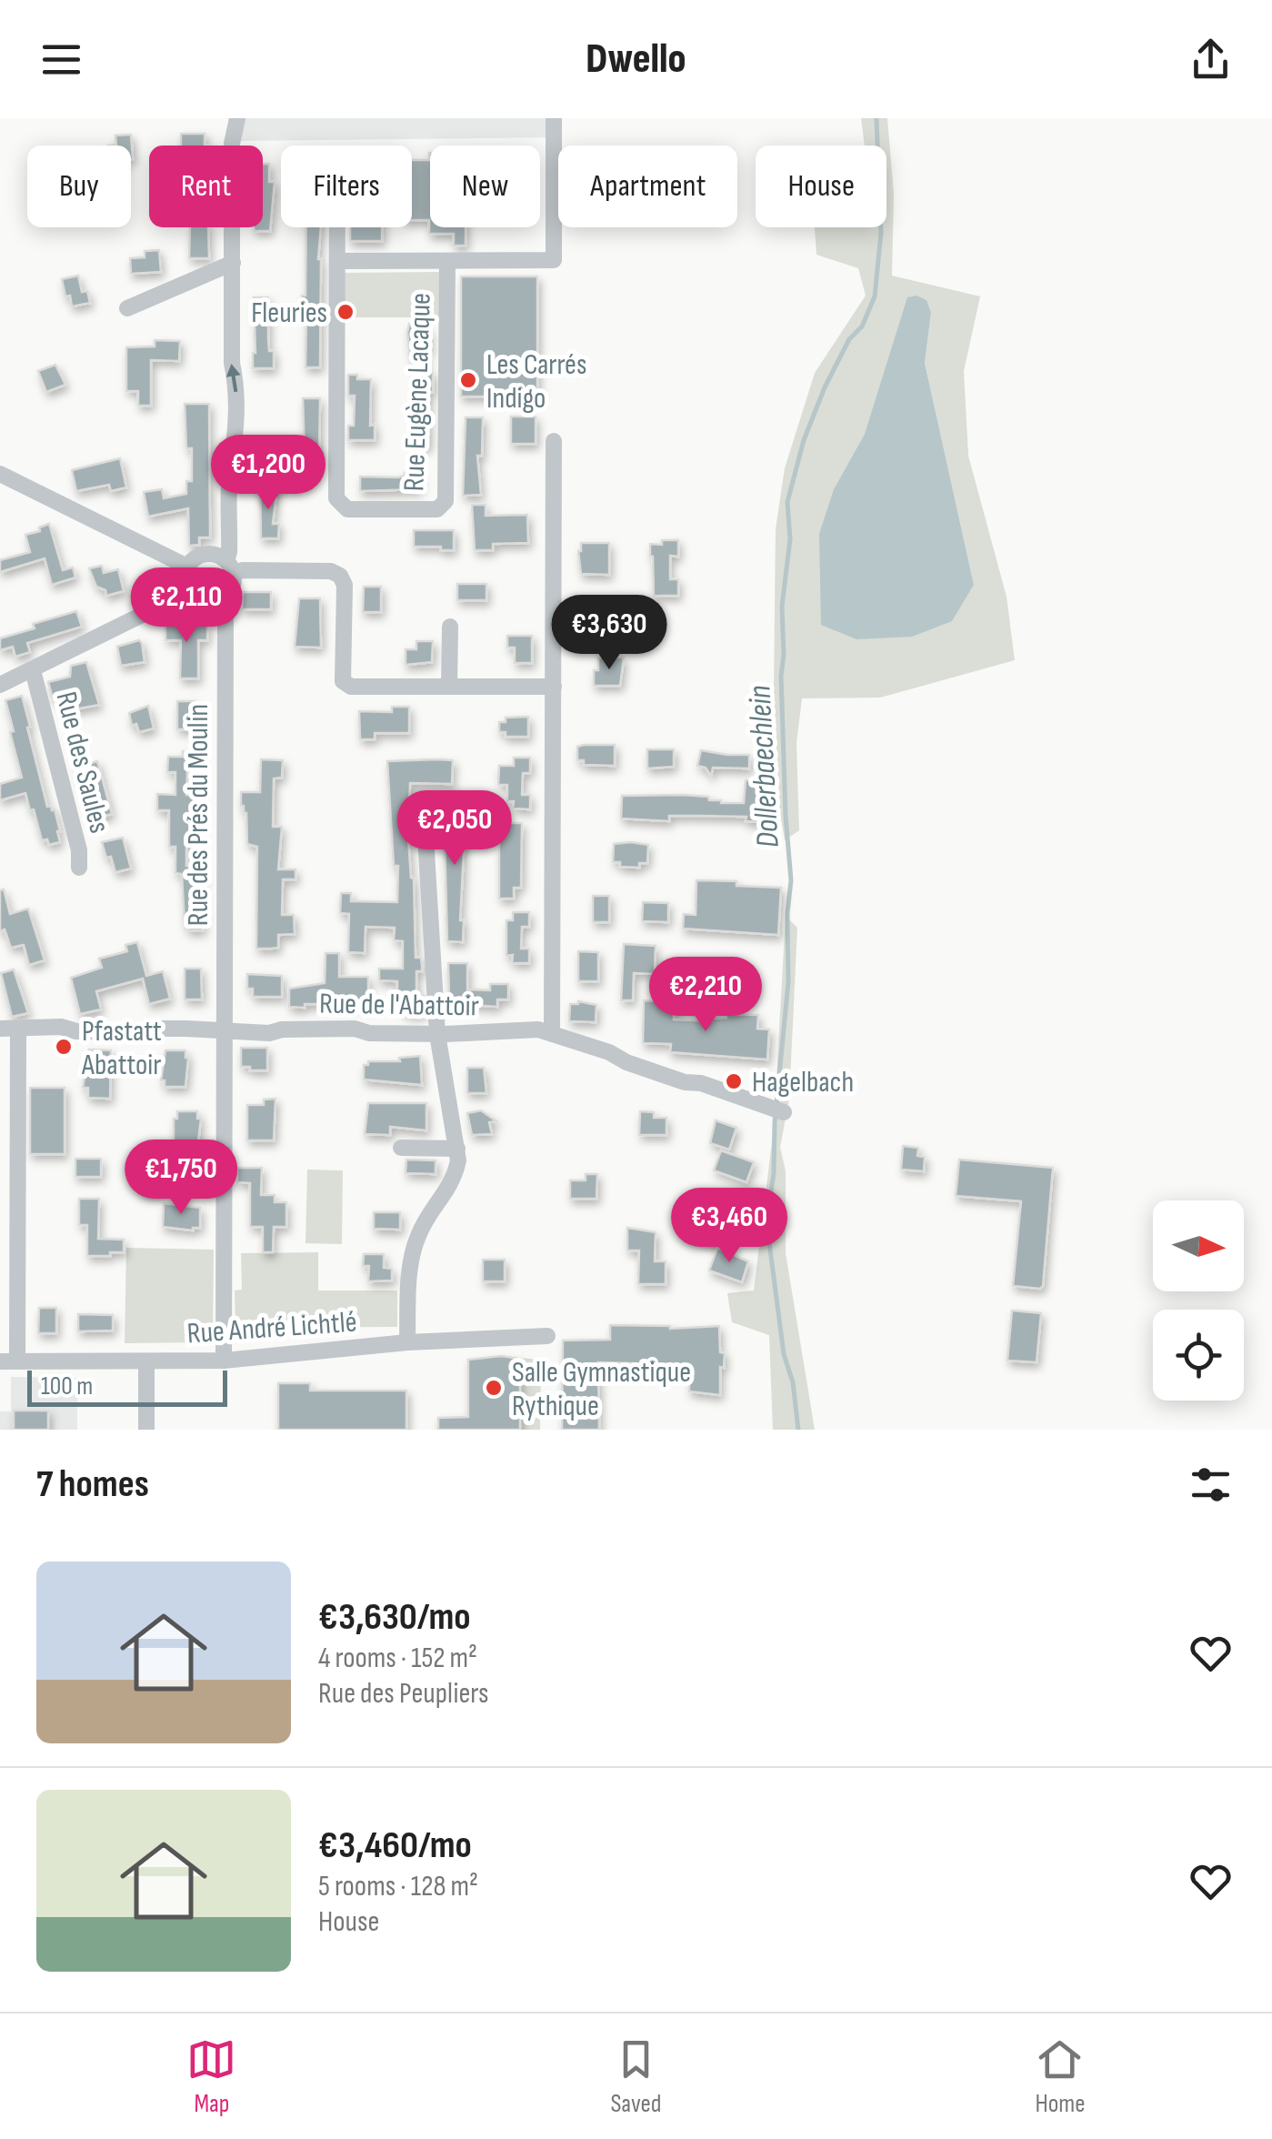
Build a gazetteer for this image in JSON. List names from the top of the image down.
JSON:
{
  "streets": {
    "street": [
      "Rue Eugène Lacaque",
      "Rue des Saules",
      "Rue des Prés du Moulin",
      "Rue de l'Abattoir",
      "Rue André Lichtlé"
    ]
  },
  "crossings": [
    ["Rue des Prés du Moulin", "Rue de l'Abattoir"],
    ["Rue des Prés du Moulin", "Rue André Lichtlé"]
  ],
  "water": ["Dollerbaechlein"],
  "places": [
    "Fleuries",
    "Les Carrés Indigo",
    "Pfastatt Abattoir",
    "Hagelbach",
    "Salle Gymnastique Rythique"
  ],
  "scale_bar": "100 m",
  "north": "right",
  "page": {
    "header": "Dwello",
    "chip": [
      "Buy",
      "Rent",
      "Filters",
      "New",
      "Apartment",
      "House"
    ],
    "price": [
      "€1,200",
      "€2,110",
      "€3,630",
      "€2,050",
      "€2,210",
      "€1,750",
      "€3,460"
    ],
    "scale": "100 m",
    "heading": "7 homes",
    "list": [
      {
        "name": "€3,630/mo",
        "note": "4 rooms · 152 m² · Rue des Peupliers"
      },
      {
        "name": "€3,460/mo",
        "note": "5 rooms · 128 m² · House"
      }
    ],
    "tabs": ["Map", "Saved", "Home"]
  }
}
